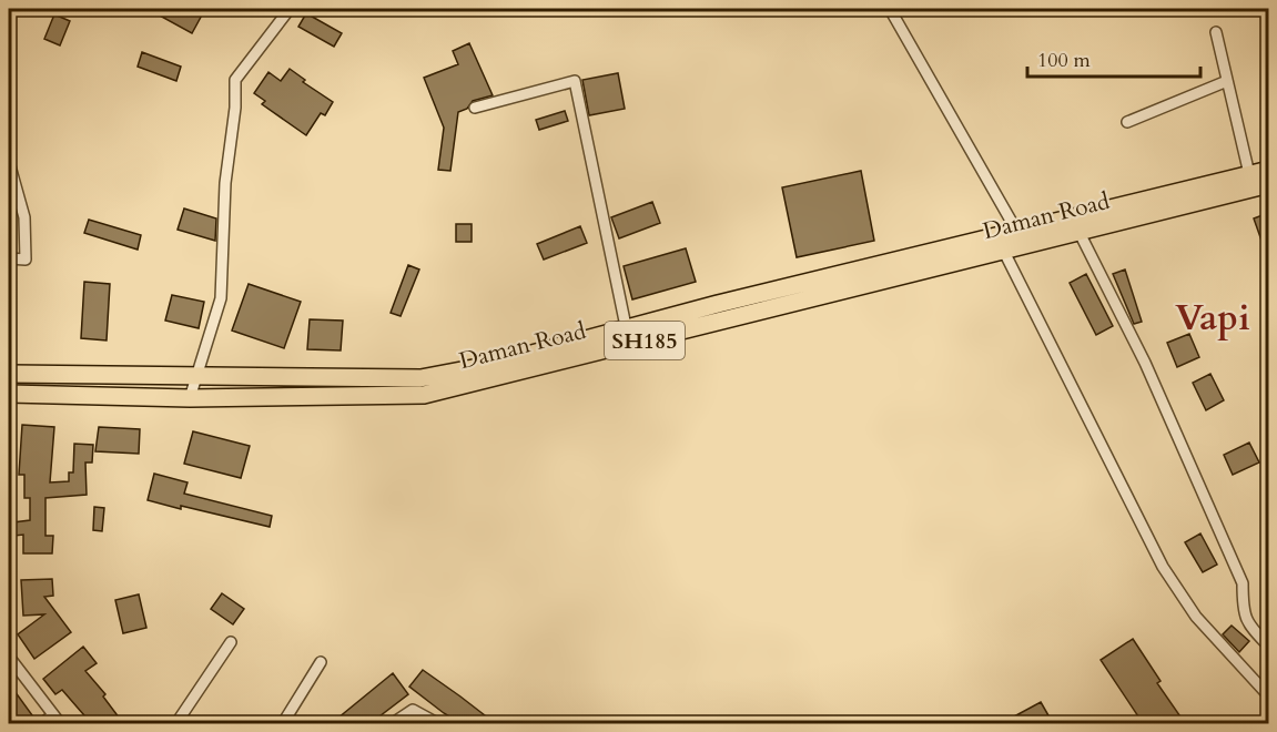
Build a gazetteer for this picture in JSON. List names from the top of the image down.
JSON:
{
  "streets": {
    "main road": ["Daman Road", "SH185"]
  },
  "districts": ["Vapi"],
  "scale_bar": "100 m"
}
